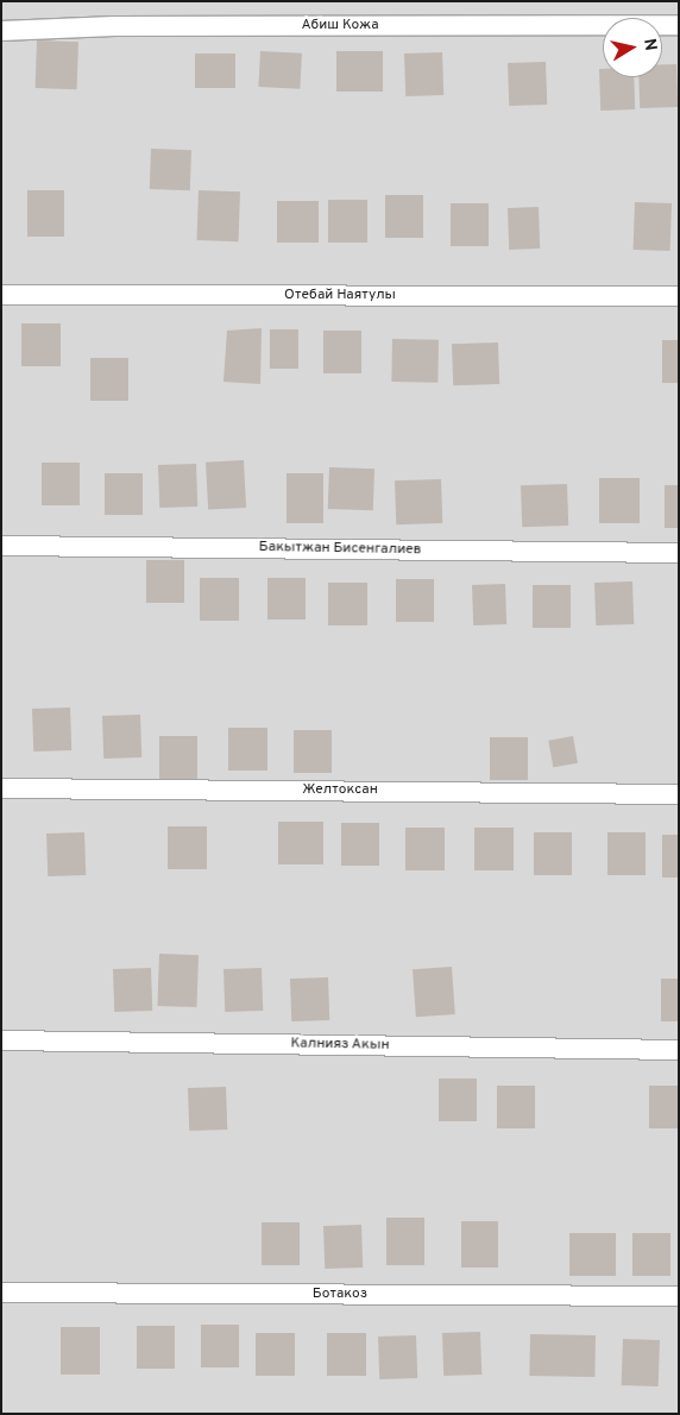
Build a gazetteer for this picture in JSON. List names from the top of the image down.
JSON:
{
  "streets": {
    "street": [
      "Абиш Кожа",
      "Отебай Наятулы",
      "Бакытжан Бисенгалиев",
      "Желтоксан",
      "Калнияз Акын",
      "Ботакоз"
    ]
  },
  "north": "right"
}
